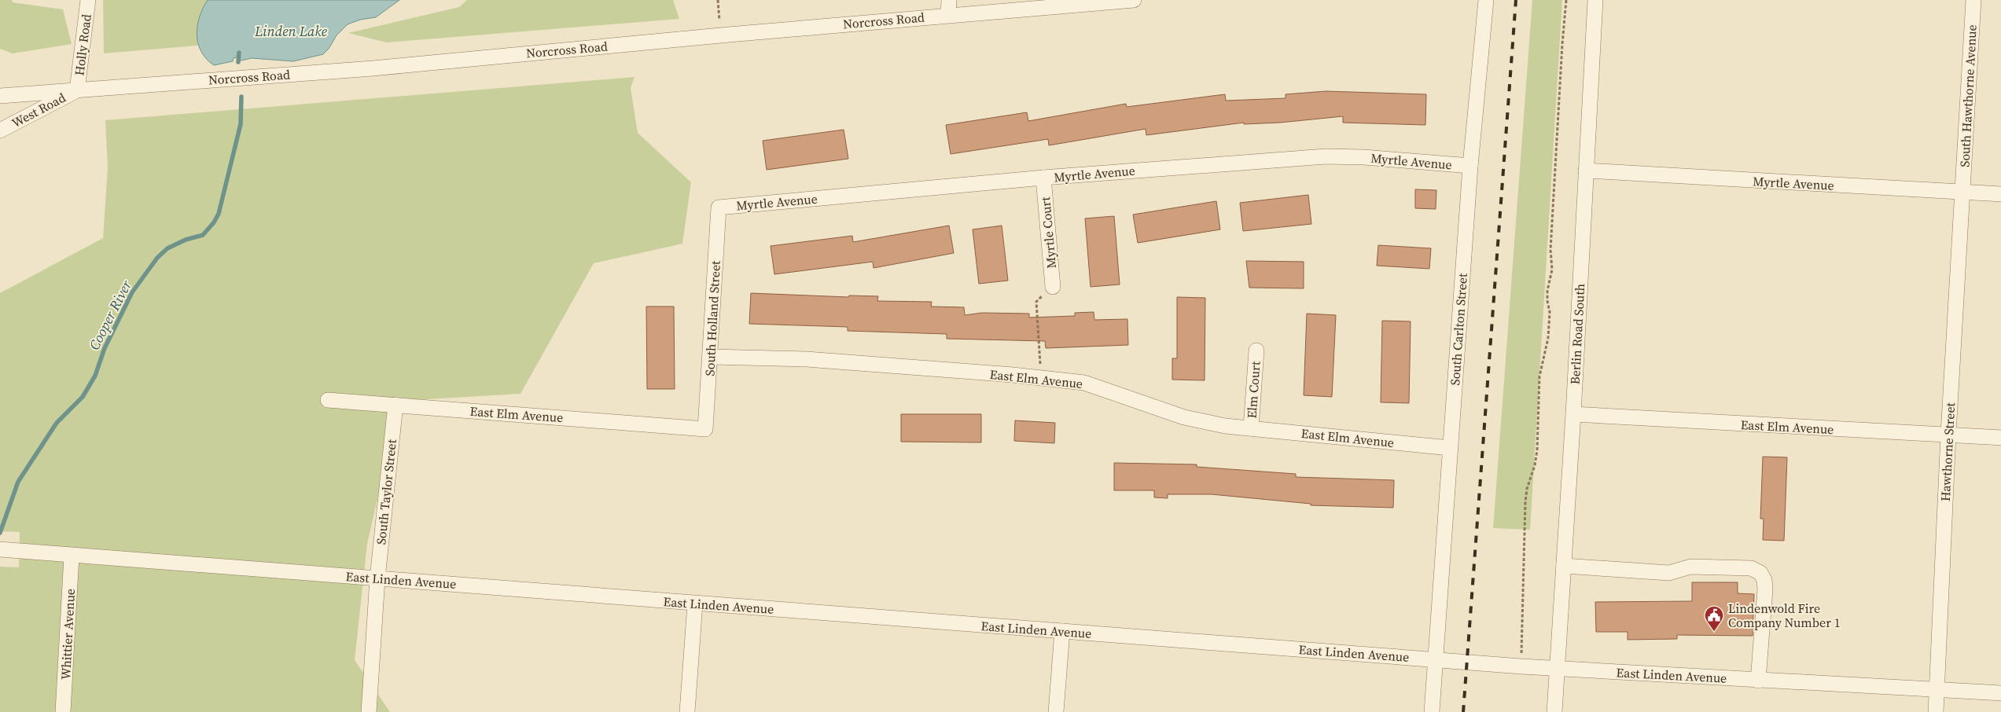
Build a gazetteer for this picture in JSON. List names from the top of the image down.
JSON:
{
  "streets": {
    "street": [
      "Norcross Road",
      "Holly Road",
      "South Hawthorne Avenue",
      "West Road",
      "Myrtle Avenue",
      "Myrtle Court",
      "South Holland Street",
      "South Carlton Street",
      "Berlin Road South",
      "East Elm Avenue",
      "Elm Court",
      "Hawthorne Street",
      "South Taylor Street",
      "East Linden Avenue",
      "Whittier Avenue"
    ]
  },
  "crossings": [
    ["Norcross Road", "Holly Road"],
    ["Norcross Road", "West Road"],
    ["Holly Road", "West Road"],
    ["South Hawthorne Avenue", "Myrtle Avenue"],
    ["South Hawthorne Avenue", "Hawthorne Street"],
    ["Myrtle Avenue", "Myrtle Court"],
    ["Myrtle Avenue", "South Holland Street"],
    ["Myrtle Avenue", "South Carlton Street"],
    ["Myrtle Avenue", "Berlin Road South"],
    ["Myrtle Avenue", "Hawthorne Street"],
    ["South Holland Street", "East Elm Avenue"],
    ["South Carlton Street", "East Elm Avenue"],
    ["South Carlton Street", "East Linden Avenue"],
    ["Berlin Road South", "East Elm Avenue"],
    ["Berlin Road South", "East Linden Avenue"],
    ["East Elm Avenue", "Elm Court"],
    ["East Elm Avenue", "Hawthorne Street"],
    ["East Elm Avenue", "South Taylor Street"],
    ["Hawthorne Street", "East Linden Avenue"],
    ["South Taylor Street", "East Linden Avenue"],
    ["East Linden Avenue", "Whittier Avenue"]
  ],
  "water": ["Linden Lake", "Cooper River"],
  "places": {
    "public building": ["Lindenwold Fire Company Number 1"]
  }
}
